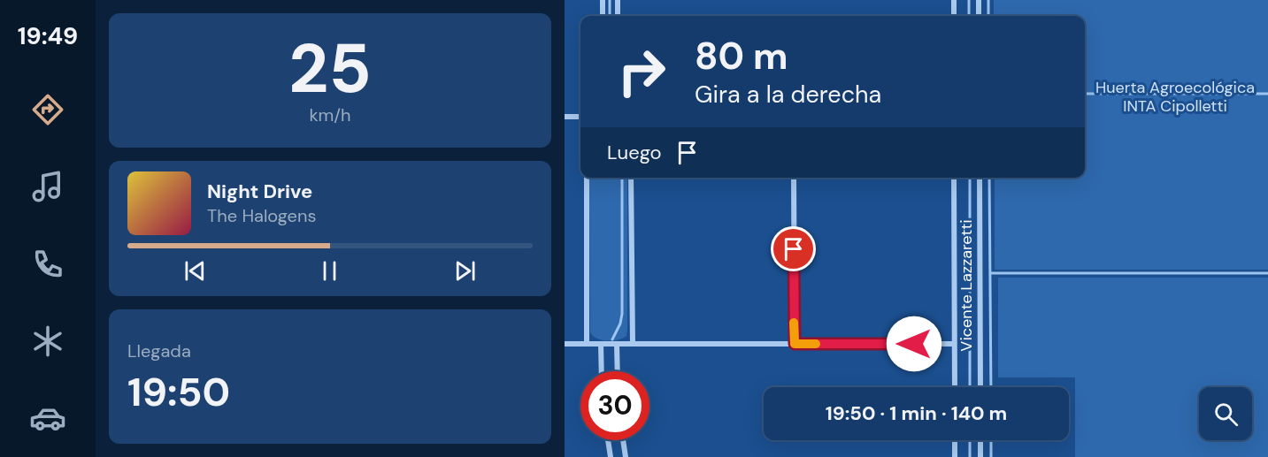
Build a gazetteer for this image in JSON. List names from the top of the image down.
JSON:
{
  "streets": {
    "street": ["Vicente Lazzaretti"]
  },
  "parks": ["Huerta Agroecológica INTA Cipolletti"],
  "page": {
    "tabs": "19:49",
    "tile": [
      ["25", "km/h"],
      ["Llegada", "19:50"]
    ],
    "turn": ["80 m", "Gira a la derecha"],
    "then": "Luego",
    "song": ["Night Drive", "The Halogens"],
    "limit": "30",
    "trip": "19:50 · 1 min · 140 m"
  }
}
